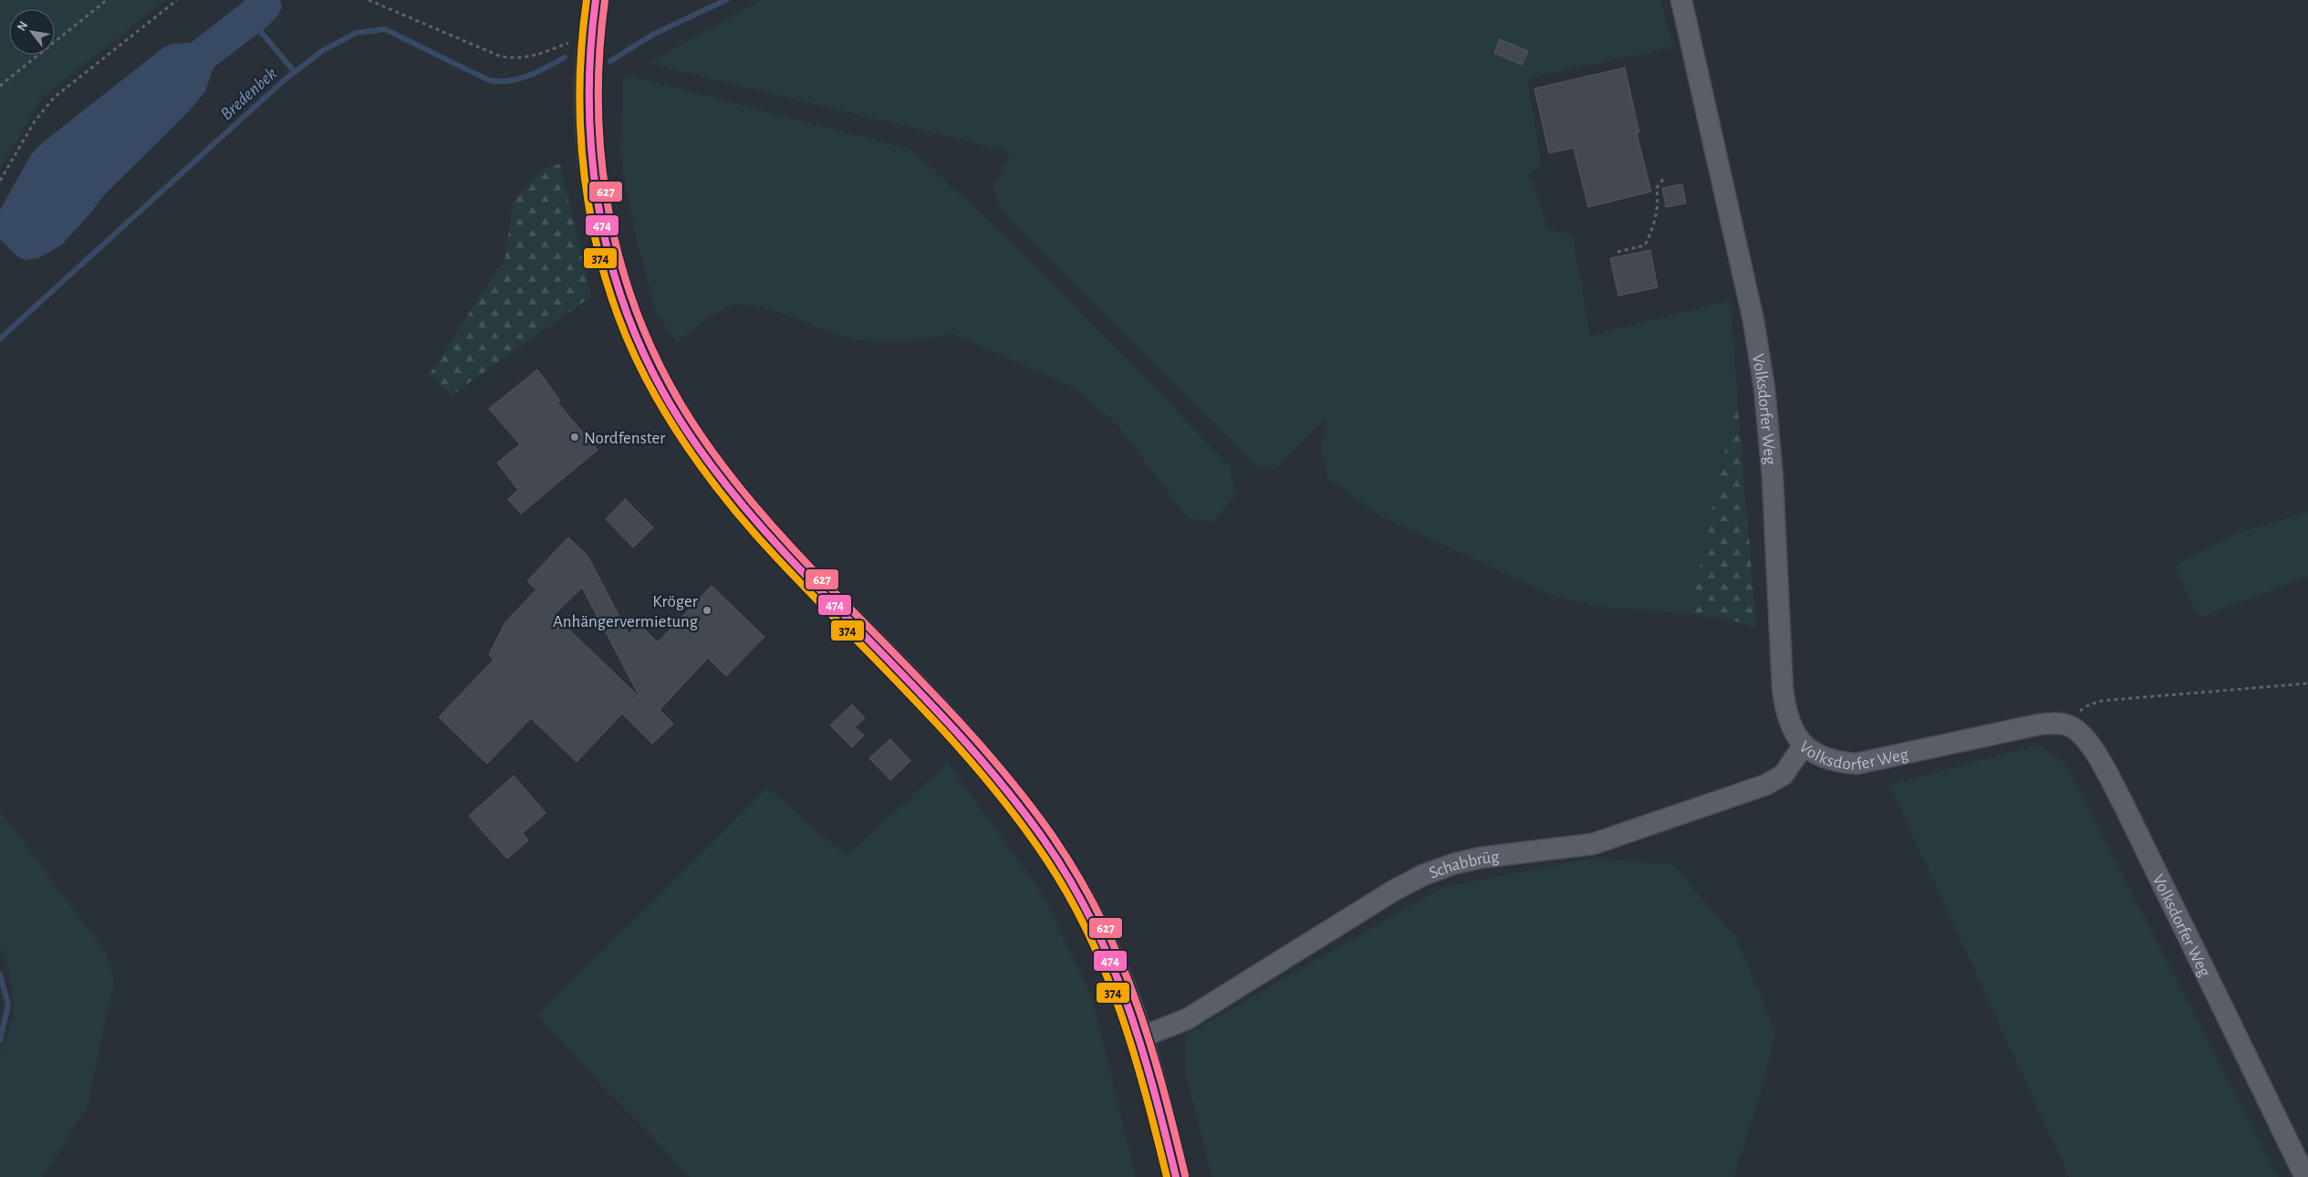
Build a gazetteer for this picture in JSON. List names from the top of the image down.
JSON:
{
  "streets": {
    "street": ["Volksdorfer Weg", "Schabbrüg"]
  },
  "crossings": [
    ["Volksdorfer Weg", "Schabbrüg"]
  ],
  "water": ["Bredenbek"],
  "places": ["Nordfenster", "Kröger Anhängervermietung"],
  "lines": ["transit line 474", "transit line 374", "transit line 627"],
  "north": "top left"
}
